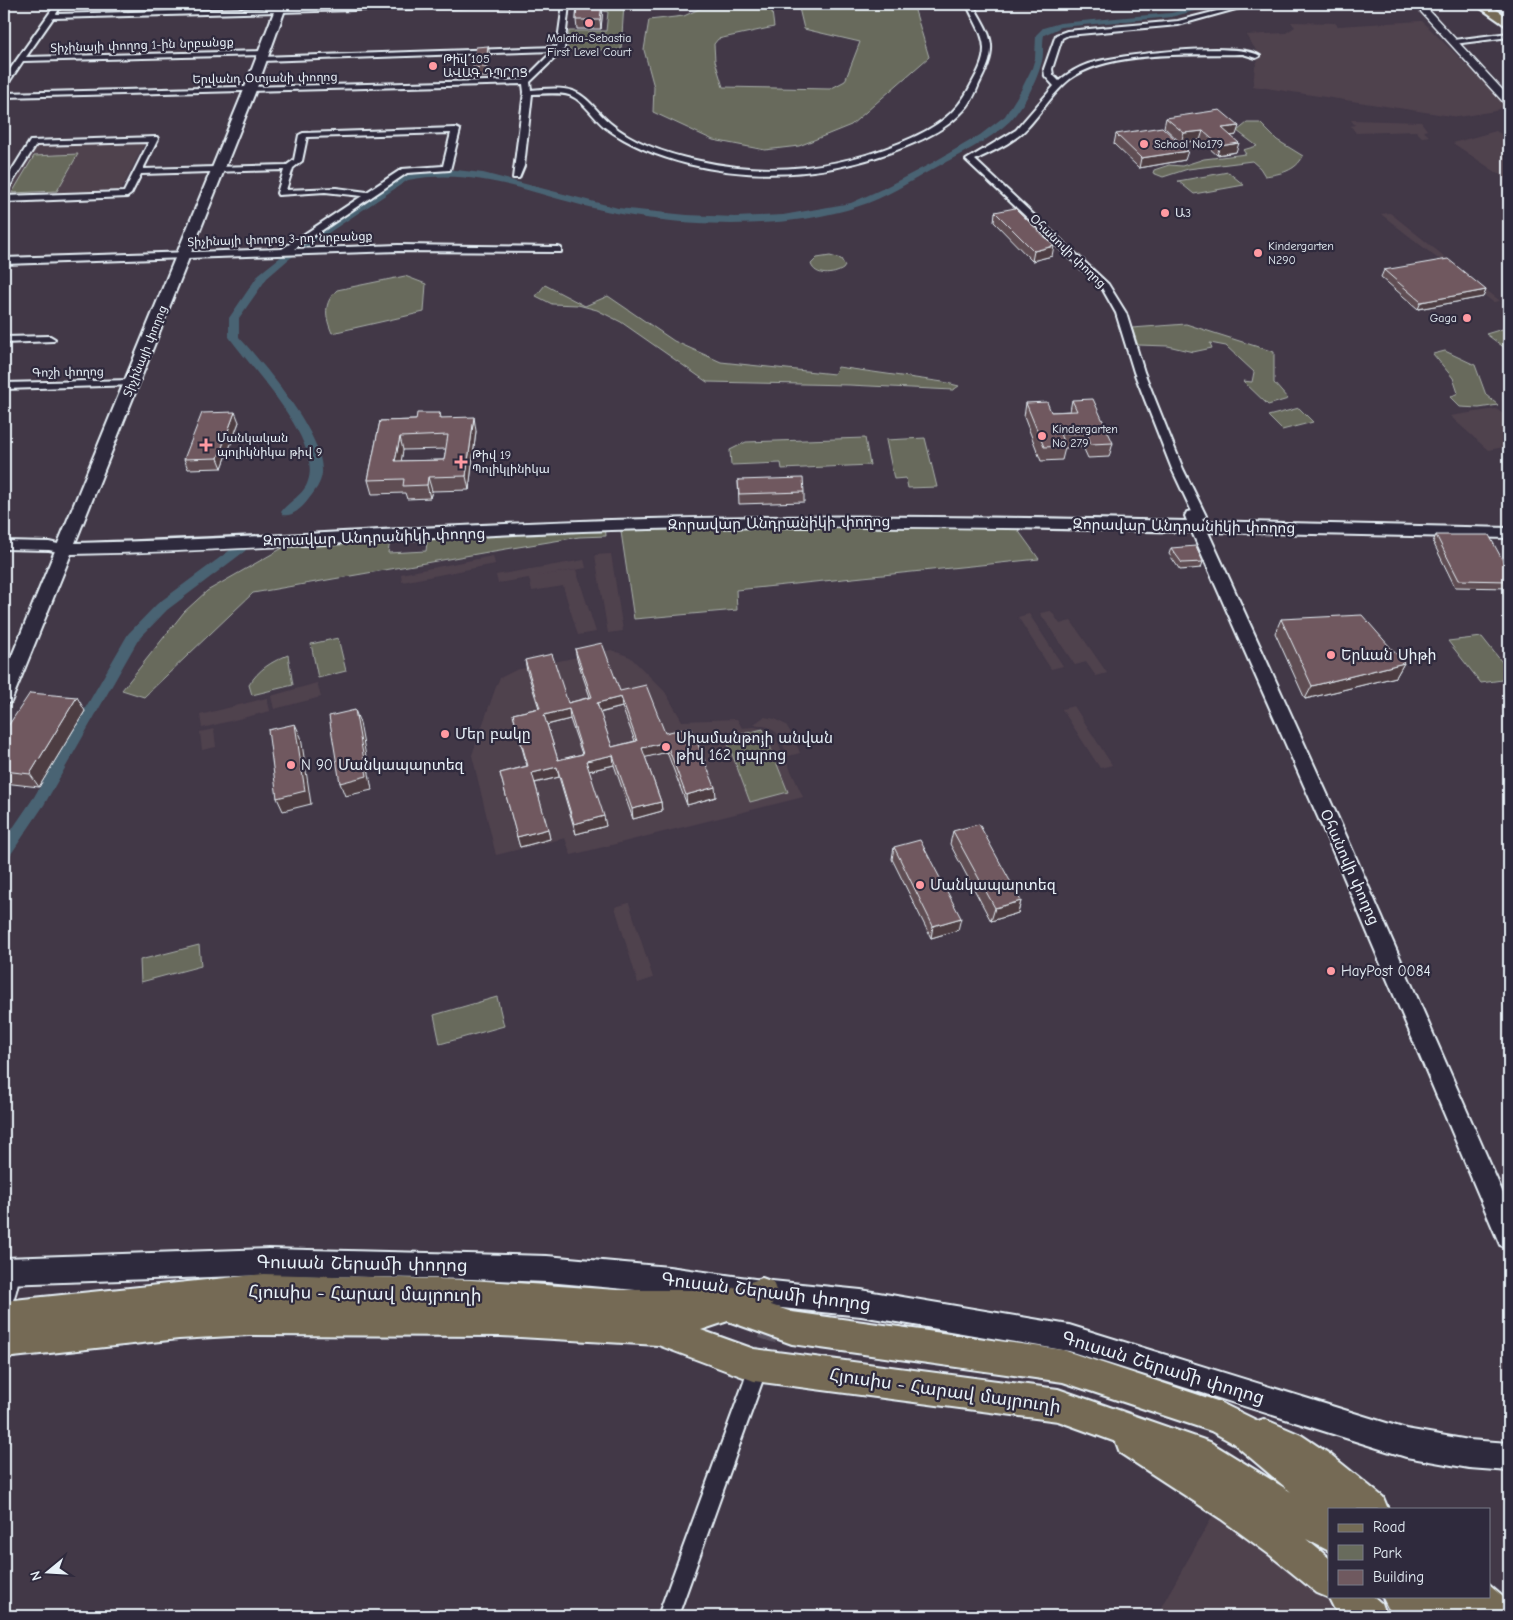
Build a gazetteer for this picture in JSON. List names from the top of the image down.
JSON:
{
  "streets": {
    "highway": ["Հյուսիս - Հարավ մայրուղի"],
    "main road": [
      "Օհանովի փողոց",
      "Տիչինայի փողոց",
      "Զորավար Անդրանիկի փողոց",
      "Գուսան Շերամի փողոց"
    ],
    "street": [
      "Տիչինայի փողոց 1-ին նրբանցք",
      "Երվանդ Օտյանի փողոց",
      "Տիչինայի փողոց 3-րդ նրբանցք",
      "Գոշի փողոց"
    ]
  },
  "crossings": [
    ["Տիչինայի փողոց 1-ին նրբանցք", "Երվանդ Օտյանի փողոց"],
    ["Տիչինայի փողոց 1-ին նրբանցք", "Տիչինայի փողոց"],
    ["Երվանդ Օտյանի փողոց", "Տիչինայի փողոց"],
    ["Տիչինայի փողոց 3-րդ նրբանցք", "Տիչինայի փողոց"],
    ["Օհանովի փողոց", "Զորավար Անդրանիկի փողոց"],
    ["Տիչինայի փողոց", "Գոշի փողոց"],
    ["Տիչինայի փողոց", "Զորավար Անդրանիկի փողոց"]
  ],
  "places": {
    "other": [
      "Malatia-Sebastia First Level Court",
      "Թիվ 105 ԱՎԱԳ ԴՊՐՈՑ",
      "School No179",
      "Ա3",
      "Kindergarten N290",
      "Gaga",
      "Kindergarten No 279",
      "Երևան Սիթի",
      "Մեր բակը",
      "Սիամանթոյի անվան թիվ 162 դպրոց",
      "N 90 Մանկապարտեզ",
      "Մանկապարտեզ",
      "HayPost 0084"
    ],
    "health": ["Մանկական պոլիկնիկա թիվ 9", "Թիվ 19 Պոլիկլինիկա"]
  },
  "legend": ["Road", "Park", "Building"],
  "north": "left"
}
